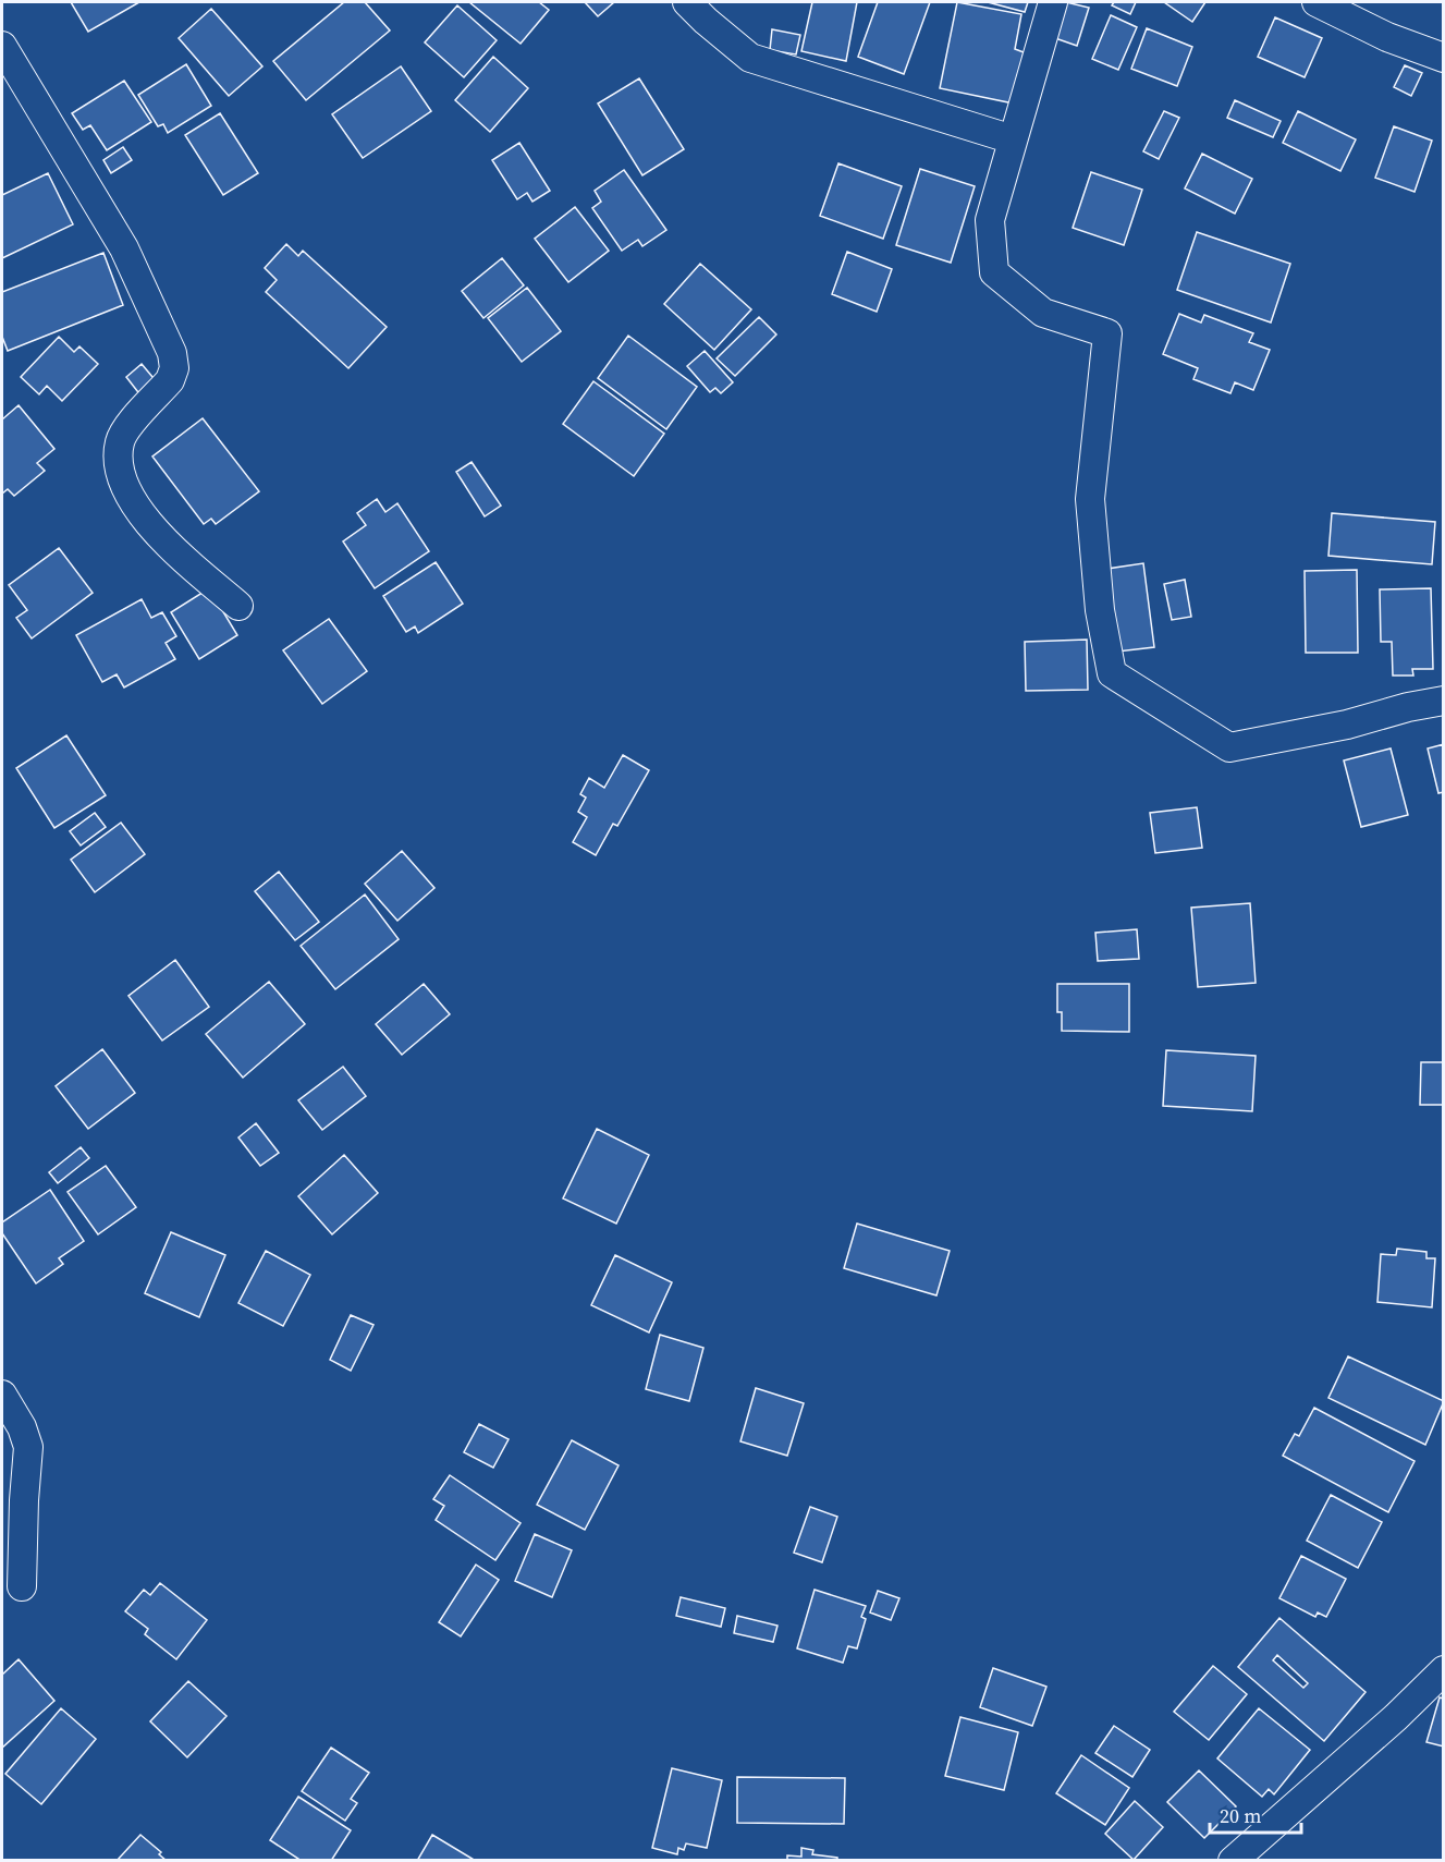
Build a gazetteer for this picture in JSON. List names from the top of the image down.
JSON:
{
  "scale_bar": "20 m"
}
